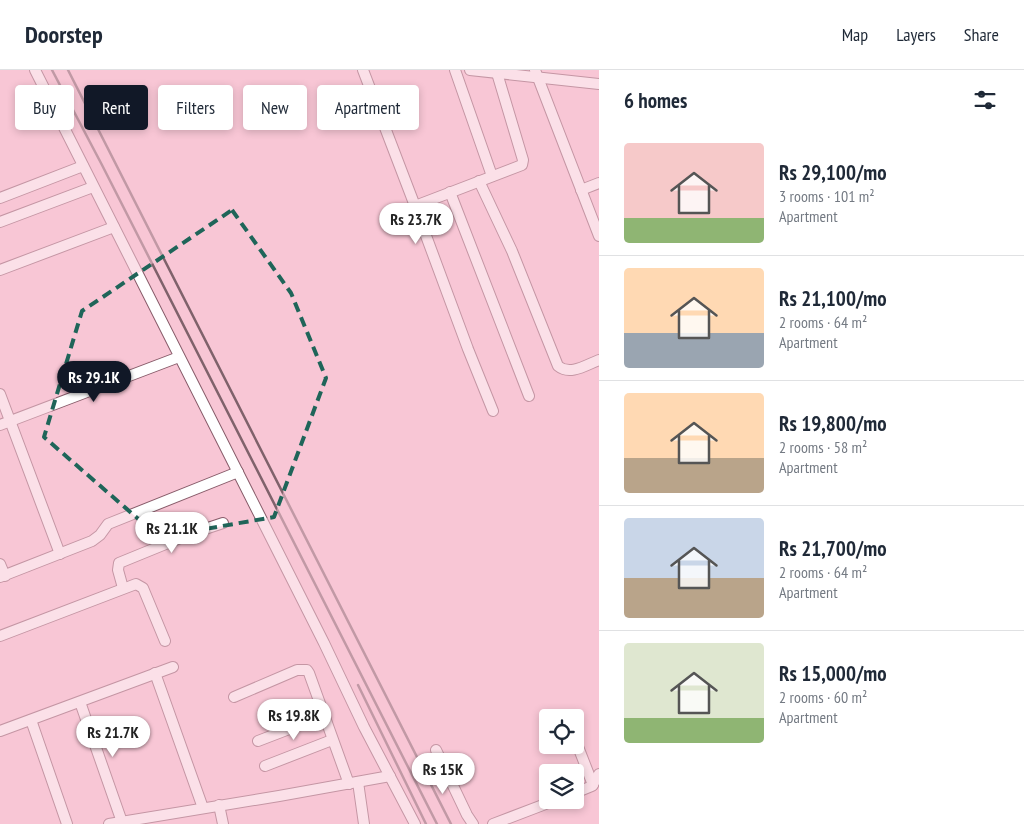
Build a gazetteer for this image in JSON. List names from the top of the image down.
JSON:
{
  "page": {
    "header": "Doorstep",
    "nav": ["Map", "Layers", "Share"],
    "heading": "6 homes",
    "chip": [
      "Buy",
      "Rent",
      "Filters",
      "New",
      "Apartment"
    ],
    "list": [
      {
        "name": "Rs 29,100/mo",
        "note": "3 rooms · 101 m² · Apartment"
      },
      {
        "name": "Rs 21,100/mo",
        "note": "2 rooms · 64 m² · Apartment"
      },
      {
        "name": "Rs 19,800/mo",
        "note": "2 rooms · 58 m² · Apartment"
      },
      {
        "name": "Rs 21,700/mo",
        "note": "2 rooms · 64 m² · Apartment"
      },
      {
        "name": "Rs 15,000/mo",
        "note": "2 rooms · 60 m² · Apartment"
      }
    ],
    "price": [
      "Rs 23.7K",
      "Rs 29.1K",
      "Rs 21.1K",
      "Rs 19.8K",
      "Rs 21.7K",
      "Rs 15K"
    ]
  }
}
